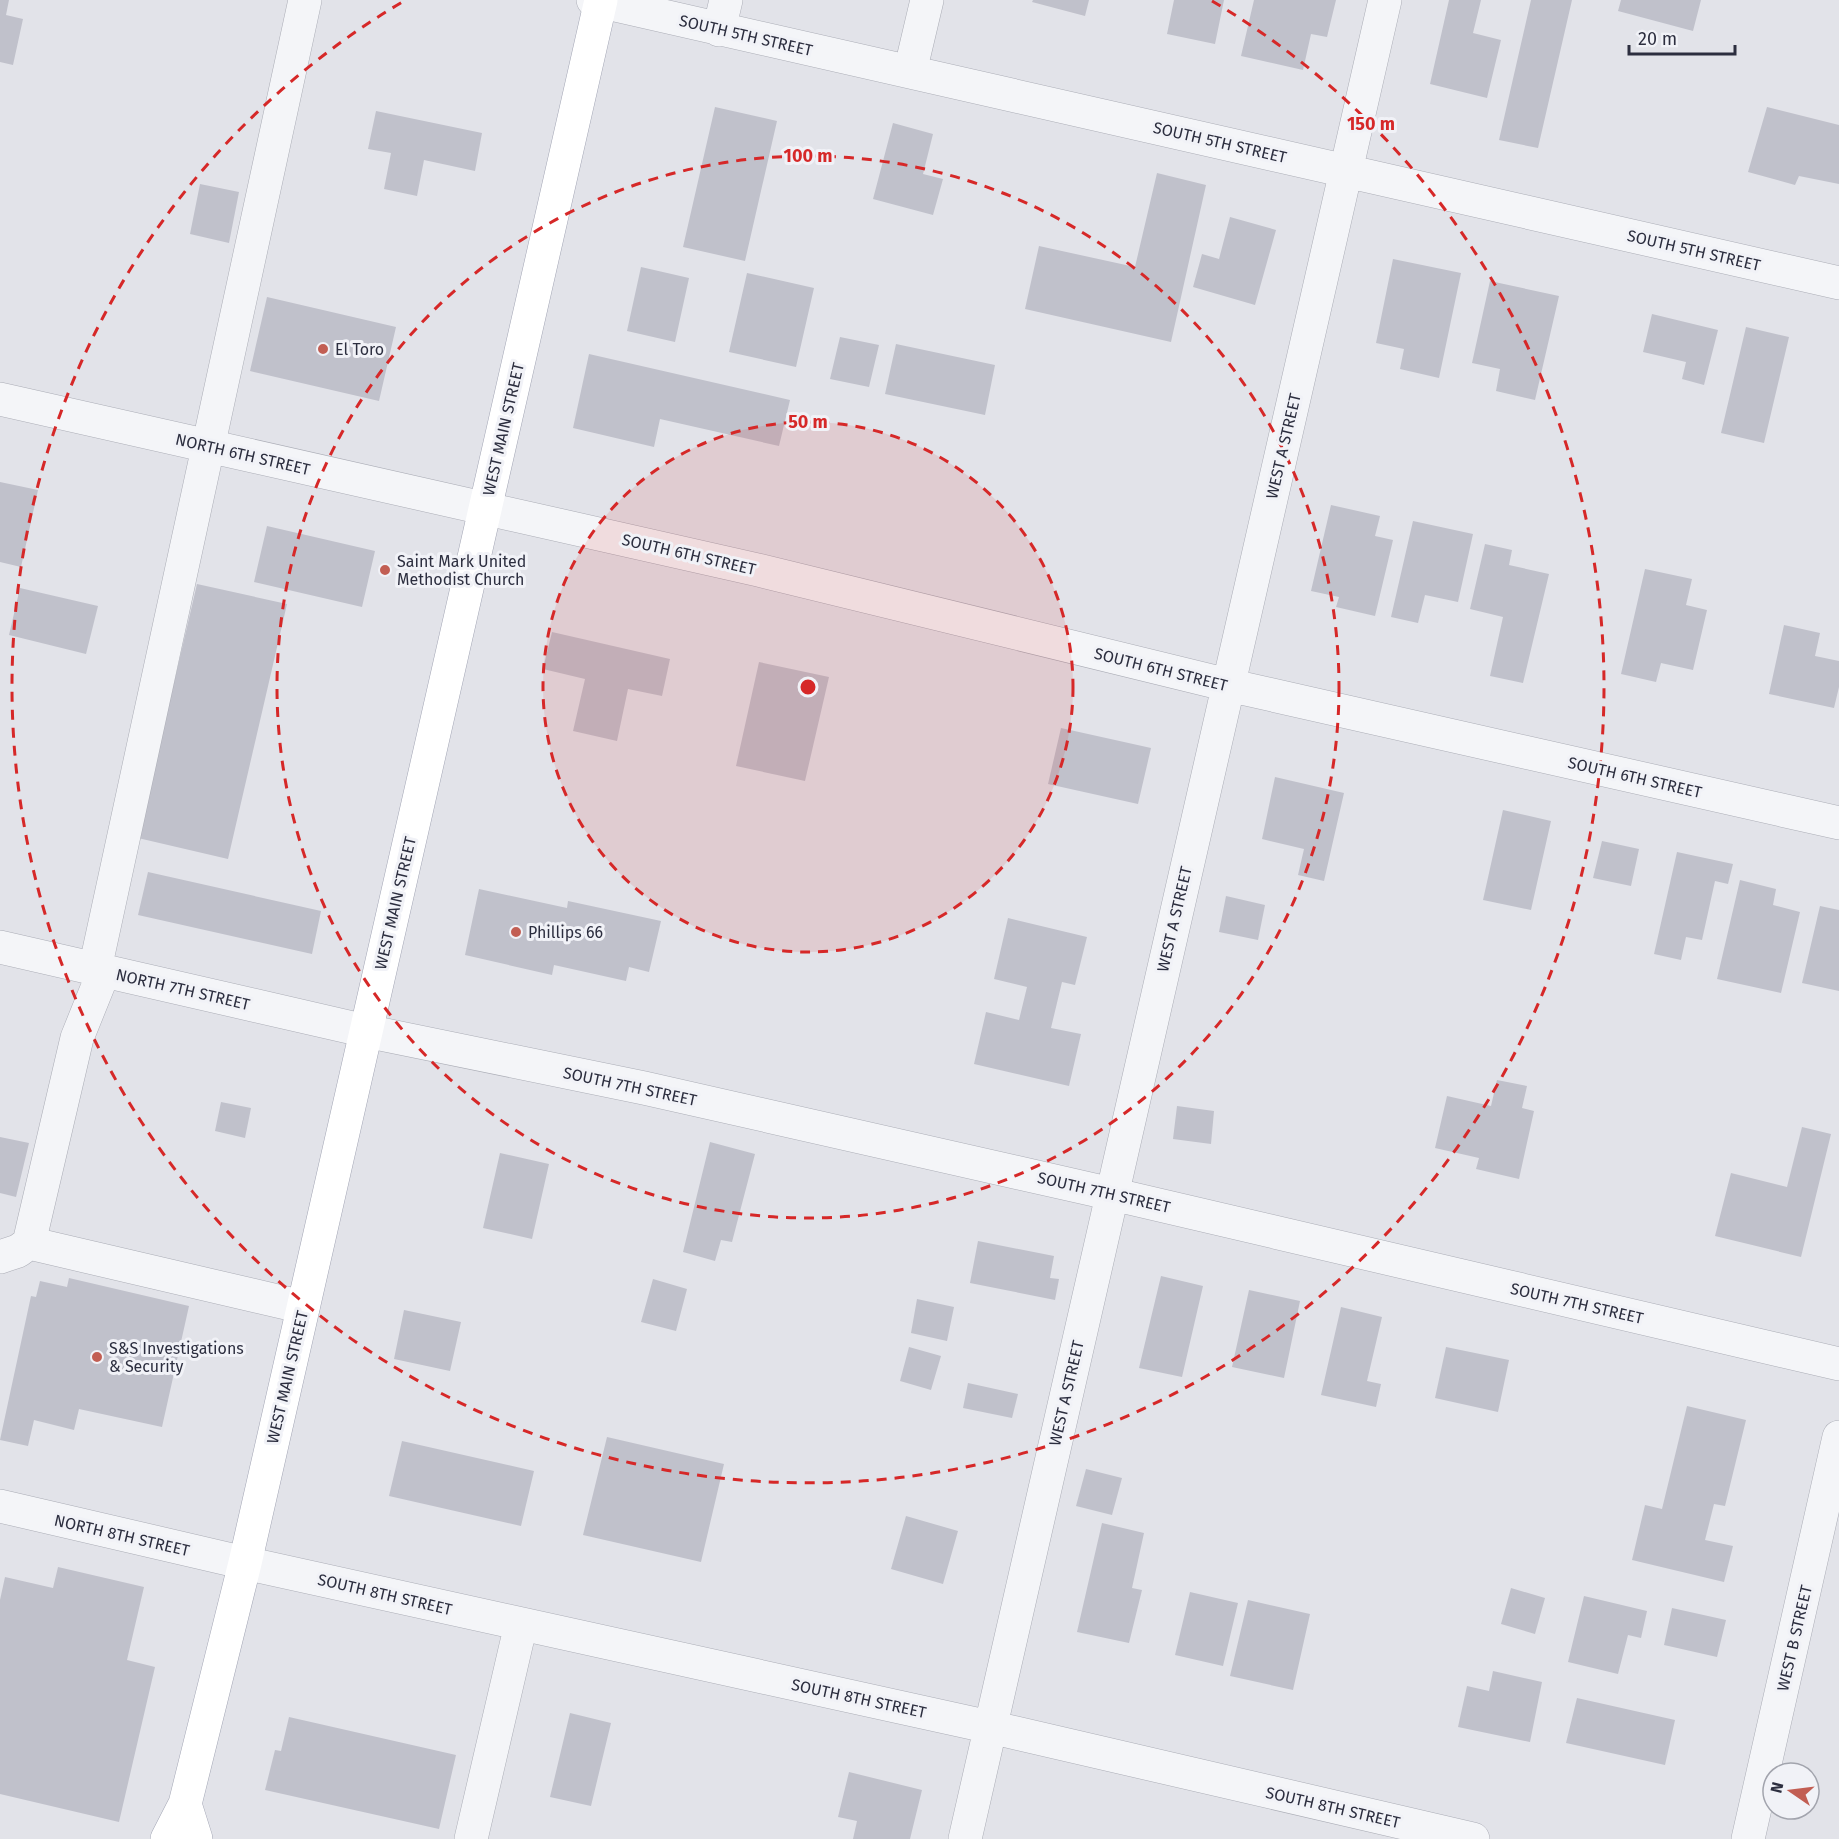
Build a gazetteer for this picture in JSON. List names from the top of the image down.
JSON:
{
  "streets": {
    "main road": ["WEST MAIN STREET"],
    "street": [
      "SOUTH 5TH STREET",
      "WEST A STREET",
      "NORTH 6TH STREET",
      "SOUTH 6TH STREET",
      "NORTH 7TH STREET",
      "SOUTH 7TH STREET",
      "NORTH 8TH STREET",
      "SOUTH 8TH STREET",
      "WEST B STREET"
    ]
  },
  "crossings": [
    ["SOUTH 5TH STREET", "WEST MAIN STREET"],
    ["SOUTH 5TH STREET", "WEST A STREET"],
    ["WEST MAIN STREET", "NORTH 6TH STREET"],
    ["WEST MAIN STREET", "SOUTH 6TH STREET"],
    ["WEST MAIN STREET", "NORTH 7TH STREET"],
    ["WEST MAIN STREET", "SOUTH 7TH STREET"],
    ["WEST MAIN STREET", "NORTH 8TH STREET"],
    ["WEST MAIN STREET", "SOUTH 8TH STREET"],
    ["WEST A STREET", "SOUTH 6TH STREET"],
    ["WEST A STREET", "SOUTH 7TH STREET"],
    ["WEST A STREET", "SOUTH 8TH STREET"],
    ["NORTH 6TH STREET", "SOUTH 6TH STREET"],
    ["NORTH 7TH STREET", "SOUTH 7TH STREET"],
    ["NORTH 8TH STREET", "SOUTH 8TH STREET"]
  ],
  "places": [
    "El Toro",
    "Saint Mark United Methodist Church",
    "Phillips 66",
    "S&S Investigations & Security"
  ],
  "scale_bar": "20 m",
  "north": "left",
  "rings": ["150 m", "100 m", "50 m"]
}
